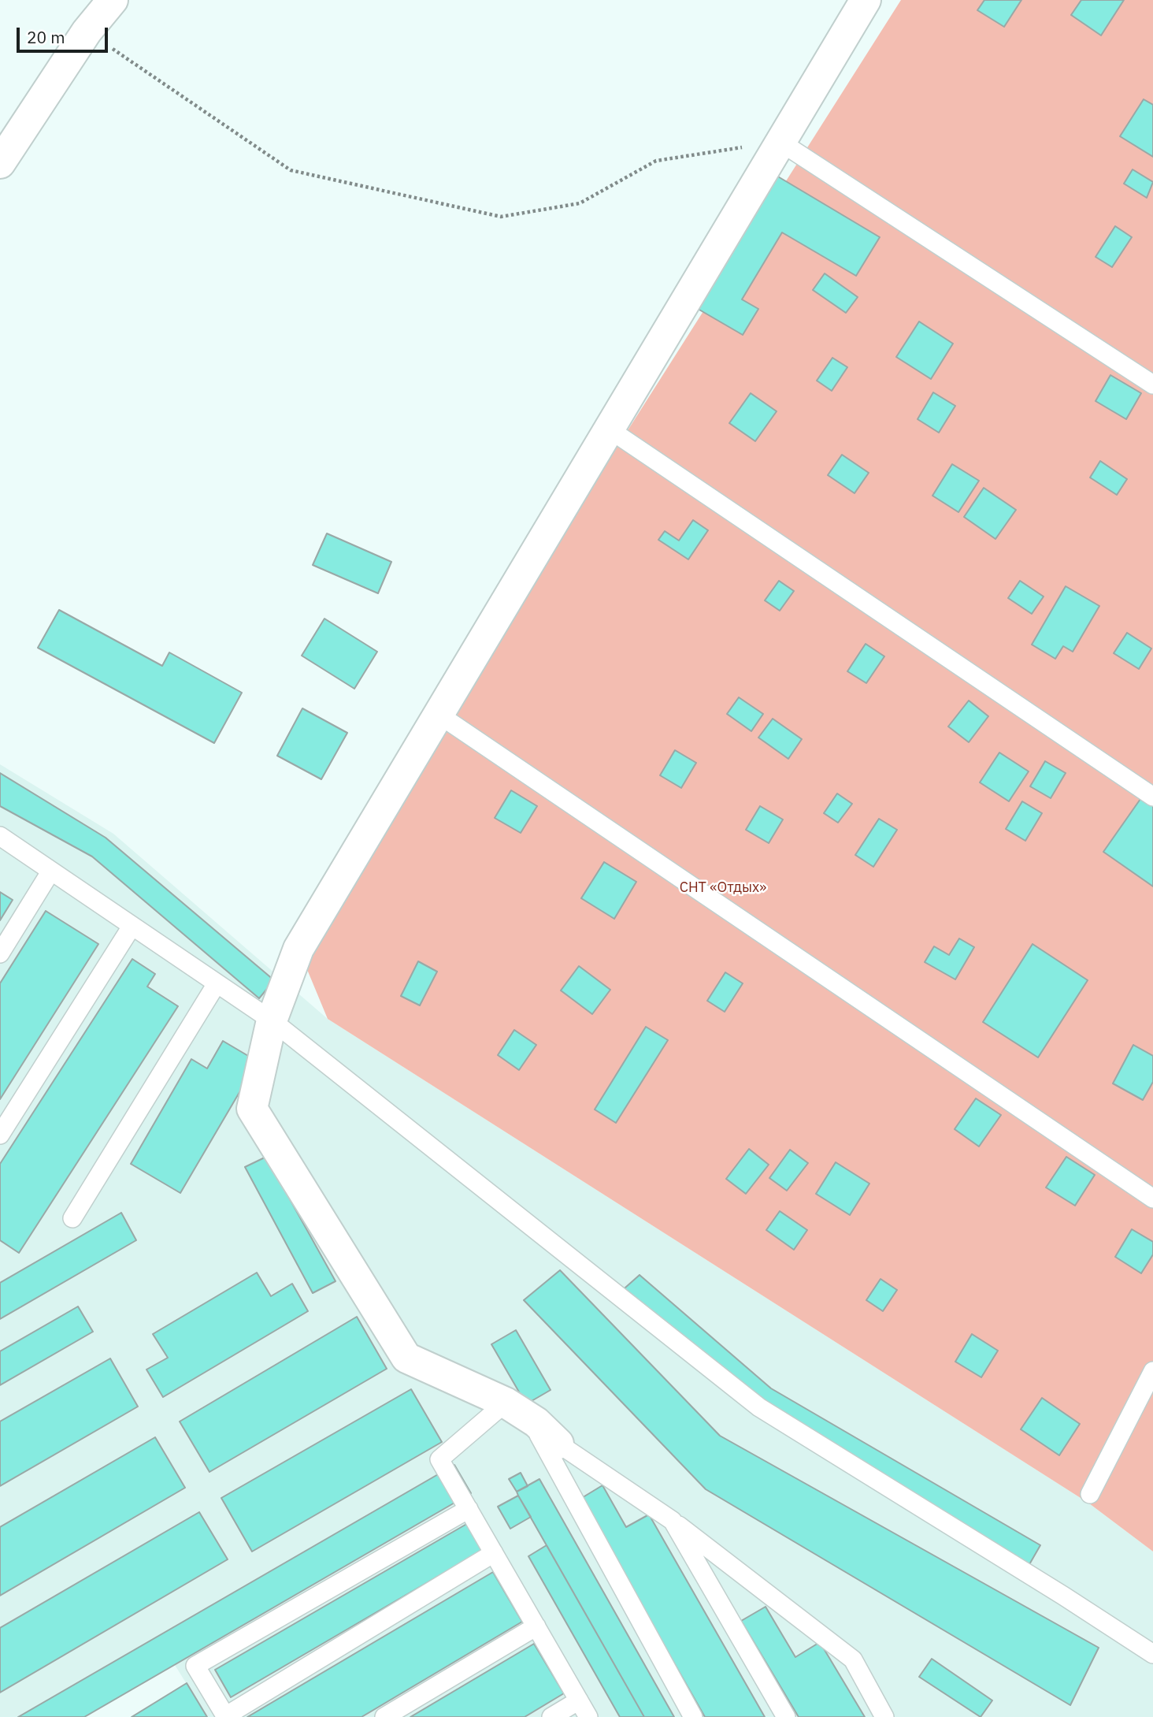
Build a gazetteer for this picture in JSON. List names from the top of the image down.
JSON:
{
  "parks": ["СНТ «Отдых»"],
  "scale_bar": "20 m"
}
